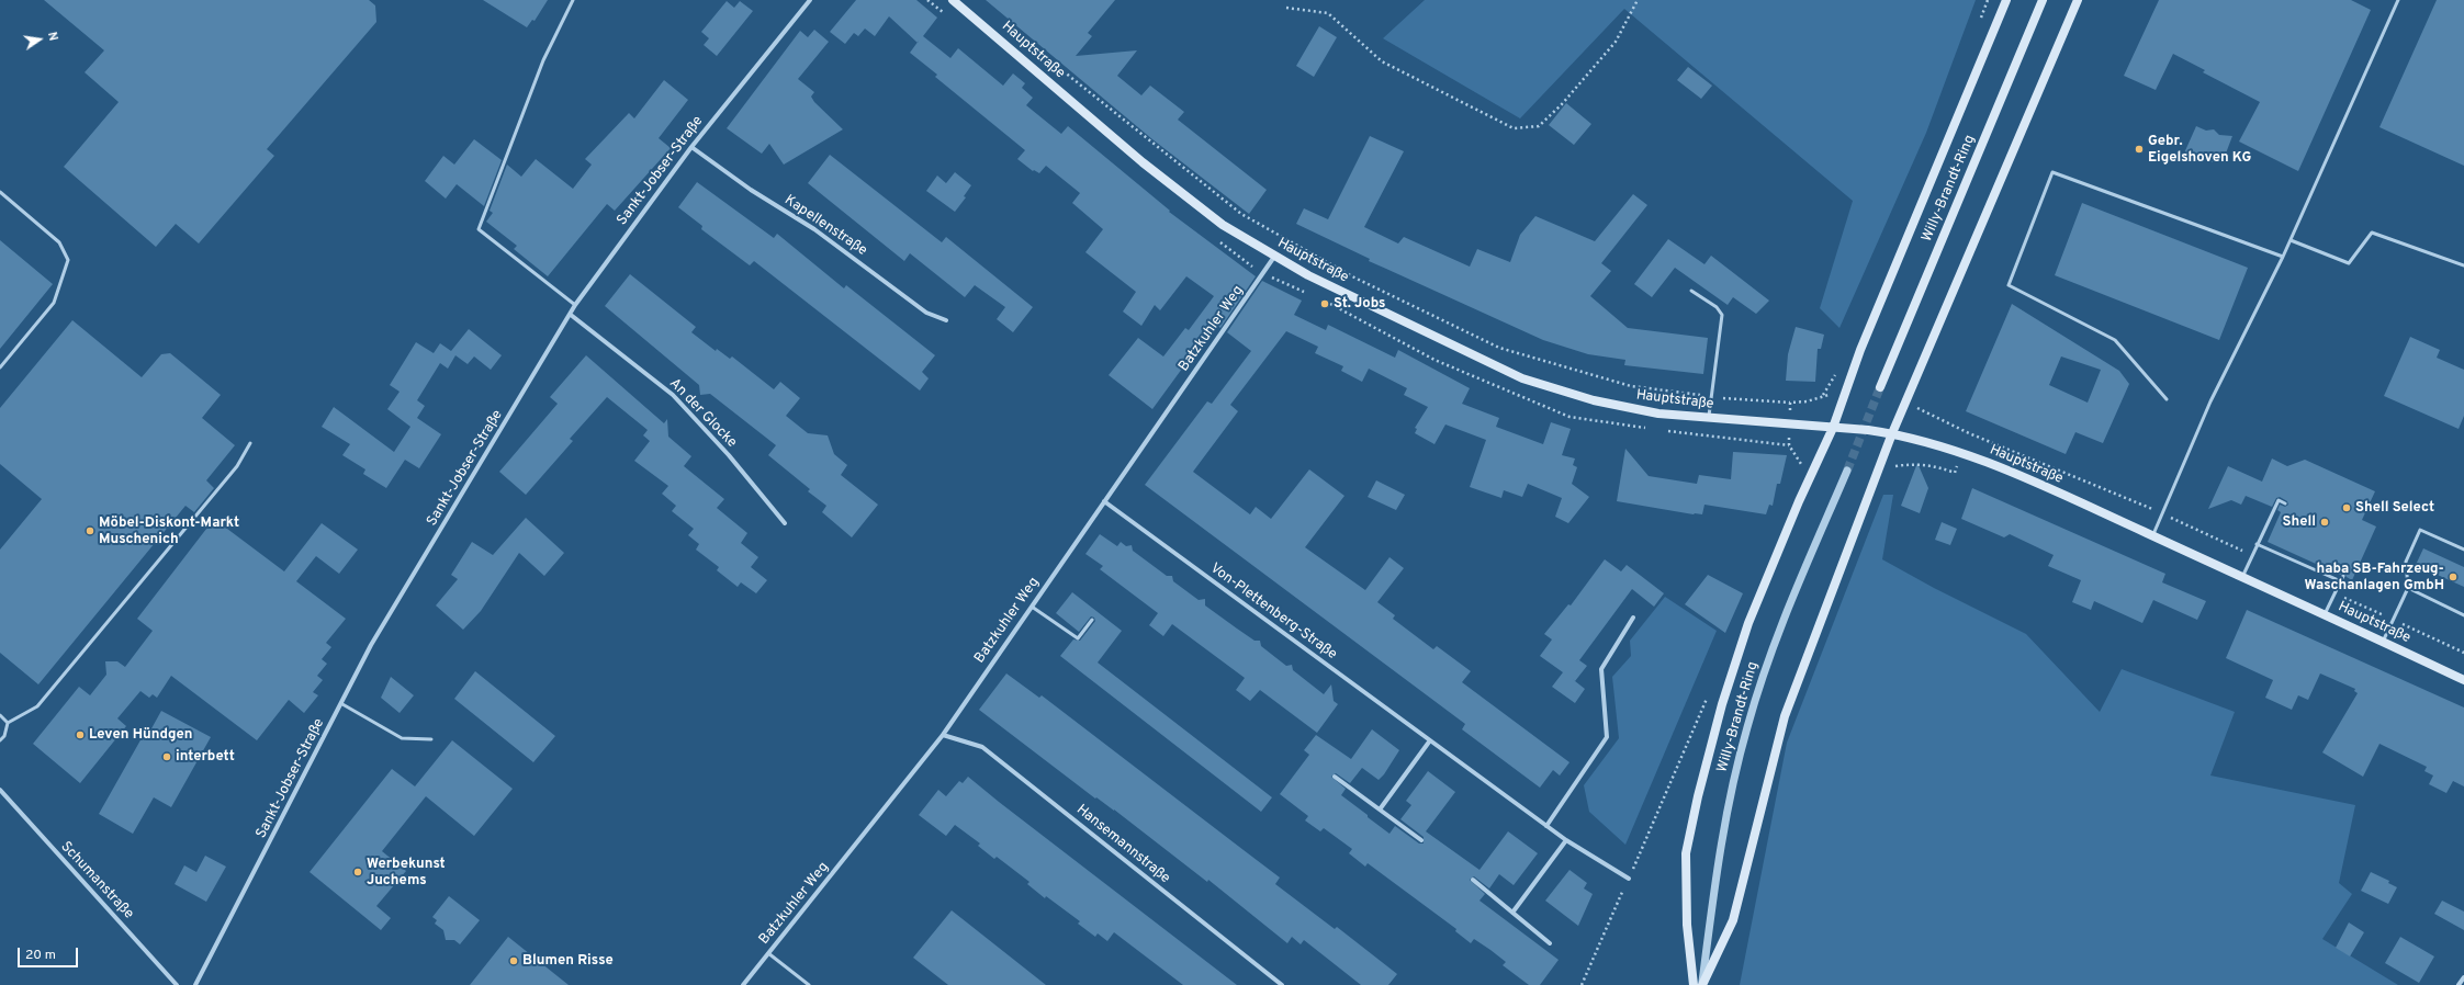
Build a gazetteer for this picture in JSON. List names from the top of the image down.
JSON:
{
  "streets": {
    "main road": ["Hauptstraße", "Willy-Brandt-Ring"],
    "street": [
      "Sankt-Jobser-Straße",
      "Kapellenstraße",
      "Batzkuhler Weg",
      "An der Glocke",
      "Von-Plettenberg-Straße",
      "Hansemannstraße",
      "Schumanstraße"
    ]
  },
  "crossings": [
    ["Hauptstraße", "Batzkuhler Weg"],
    ["Sankt-Jobser-Straße", "Kapellenstraße"],
    ["Sankt-Jobser-Straße", "An der Glocke"],
    ["Batzkuhler Weg", "Von-Plettenberg-Straße"],
    ["Batzkuhler Weg", "Hansemannstraße"]
  ],
  "places": [
    "Gebr. Eigelshoven KG",
    "St. Jobs",
    "Shell Select",
    "Shell",
    "Möbel-Diskont-Markt Muschenich",
    "haba SB-Fahrzeug- Waschanlagen GmbH",
    "Leven Hündgen",
    "interbett",
    "Werbekunst Juchems",
    "Blumen Risse"
  ],
  "scale_bar": "20 m",
  "north": "right"
}
